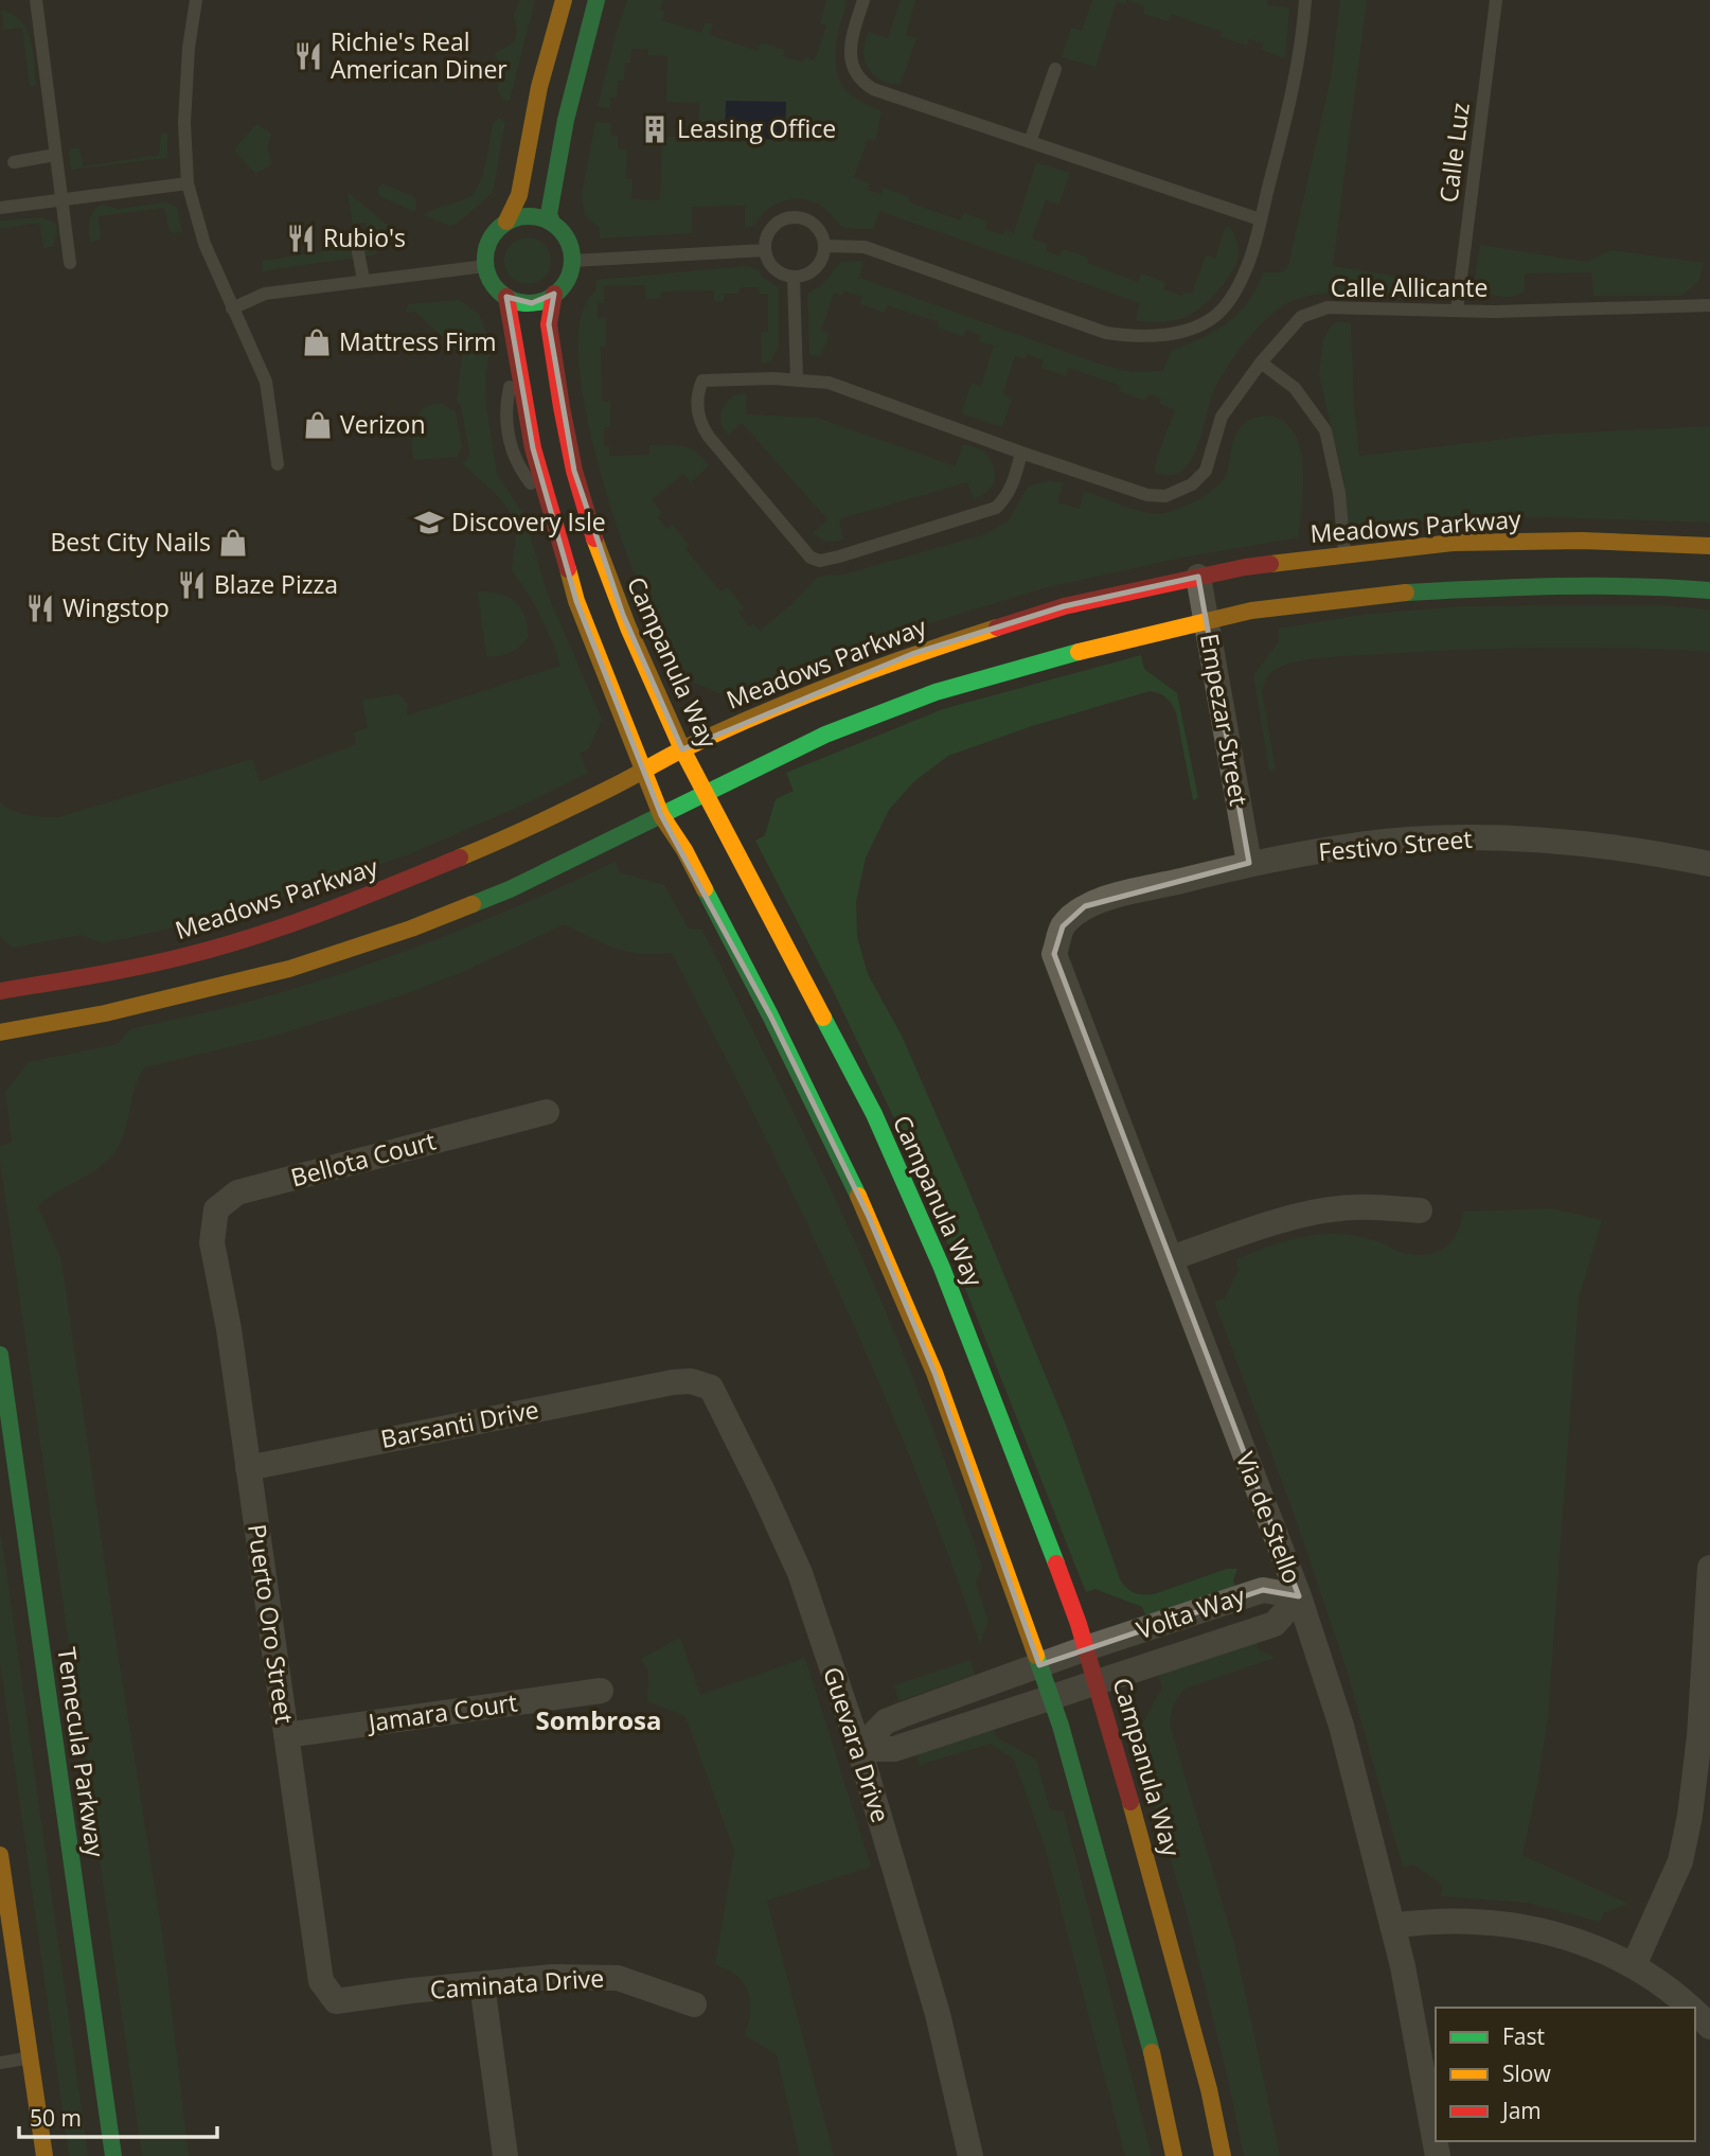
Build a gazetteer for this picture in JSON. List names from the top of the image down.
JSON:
{
  "streets": {
    "street": [
      "Meadows Parkway",
      "Campanula Way",
      "Empezar Street",
      "Festivo Street",
      "Bellota Court",
      "Barsanti Drive",
      "Via de Stello",
      "Volta Way",
      "Puerto Oro Street",
      "Jamara Court",
      "Guevara Drive",
      "Temecula Parkway",
      "Caminata Drive"
    ],
    "lane": ["Calle Luz", "Calle Allicante"]
  },
  "crossings": [
    ["Calle Luz", "Calle Allicante"],
    ["Meadows Parkway", "Campanula Way"],
    ["Meadows Parkway", "Empezar Street"],
    ["Campanula Way", "Volta Way"],
    ["Empezar Street", "Festivo Street"],
    ["Festivo Street", "Via de Stello"],
    ["Bellota Court", "Puerto Oro Street"],
    ["Barsanti Drive", "Puerto Oro Street"],
    ["Barsanti Drive", "Guevara Drive"],
    ["Via de Stello", "Volta Way"],
    ["Volta Way", "Guevara Drive"],
    ["Puerto Oro Street", "Jamara Court"],
    ["Puerto Oro Street", "Caminata Drive"]
  ],
  "districts": ["Sombrosa"],
  "places": {
    "restaurant": [
      "Richie's Real American Diner",
      "Rubio's",
      "Blaze Pizza",
      "Wingstop"
    ],
    "building": ["Leasing Office"],
    "shop": ["Mattress Firm", "Verizon", "Best City Nails"],
    "school or university": ["Discovery Isle"]
  },
  "legend": ["Fast", "Slow", "Jam"],
  "scale_bar": "50 m"
}
